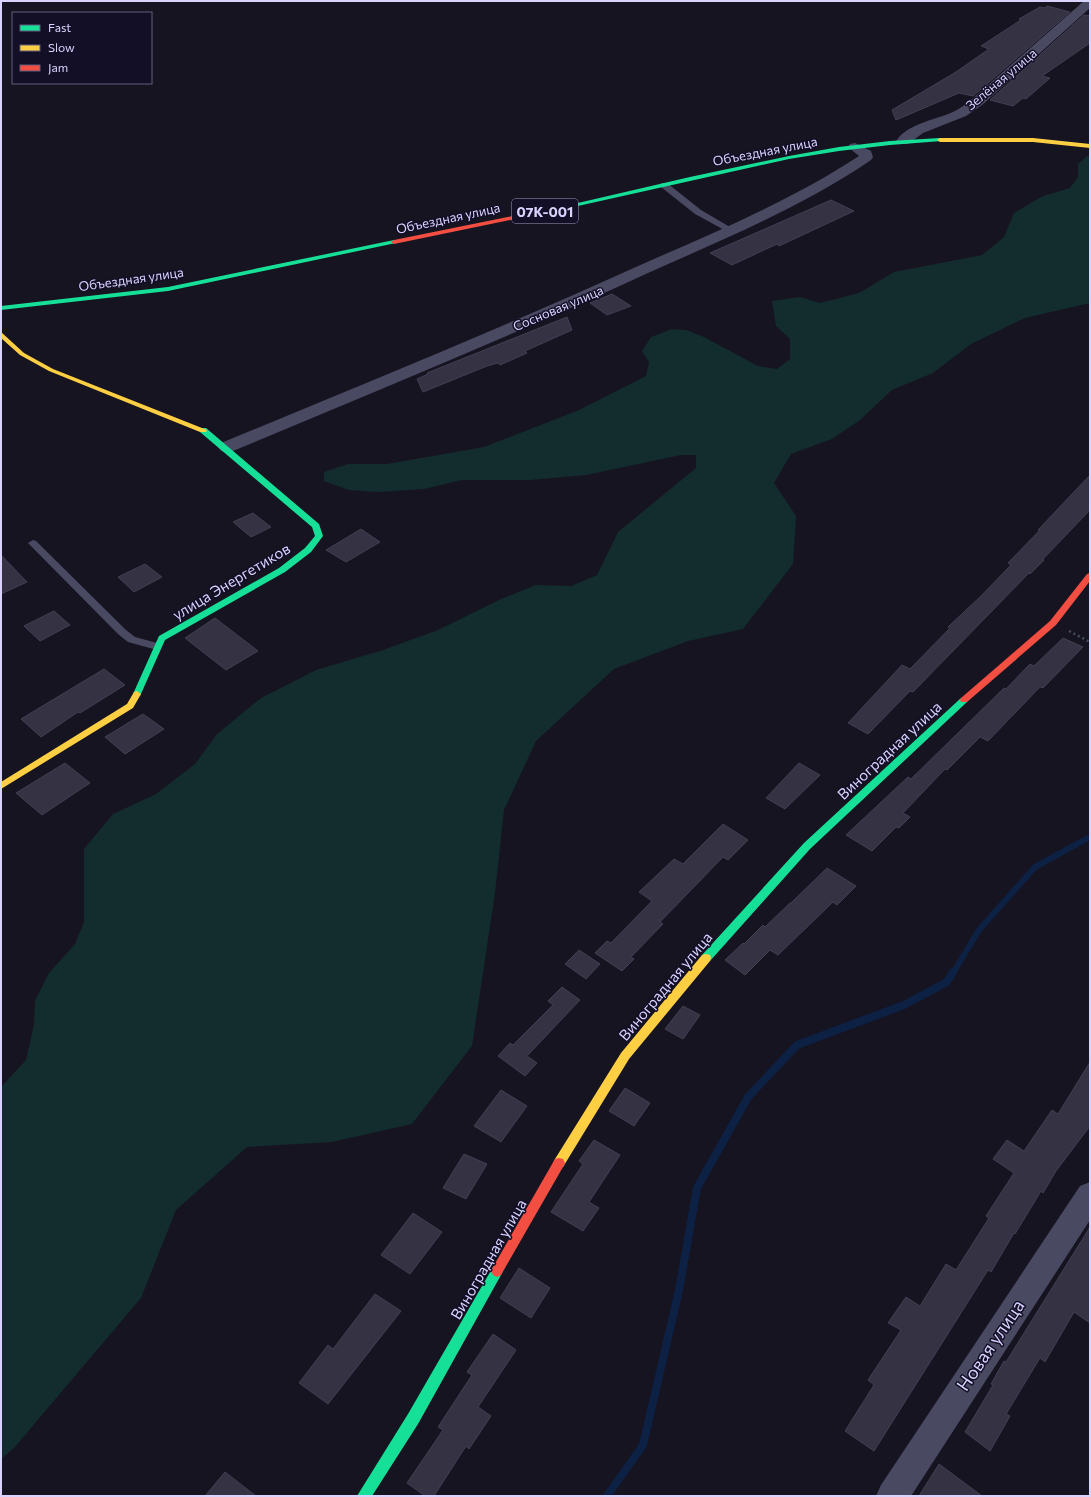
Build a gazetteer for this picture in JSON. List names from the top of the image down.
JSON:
{
  "streets": {
    "street": [
      "Зелёная улица",
      "Объездная улица",
      "07К-001",
      "Сосновая улица",
      "улица Энергетиков",
      "Виноградная улица",
      "Новая улица"
    ]
  },
  "crossings": [
    ["Зелёная улица", "Объездная улица"],
    ["Объездная улица", "Сосновая улица"],
    ["Сосновая улица", "улица Энергетиков"]
  ],
  "legend": ["Fast", "Slow", "Jam"]
}
